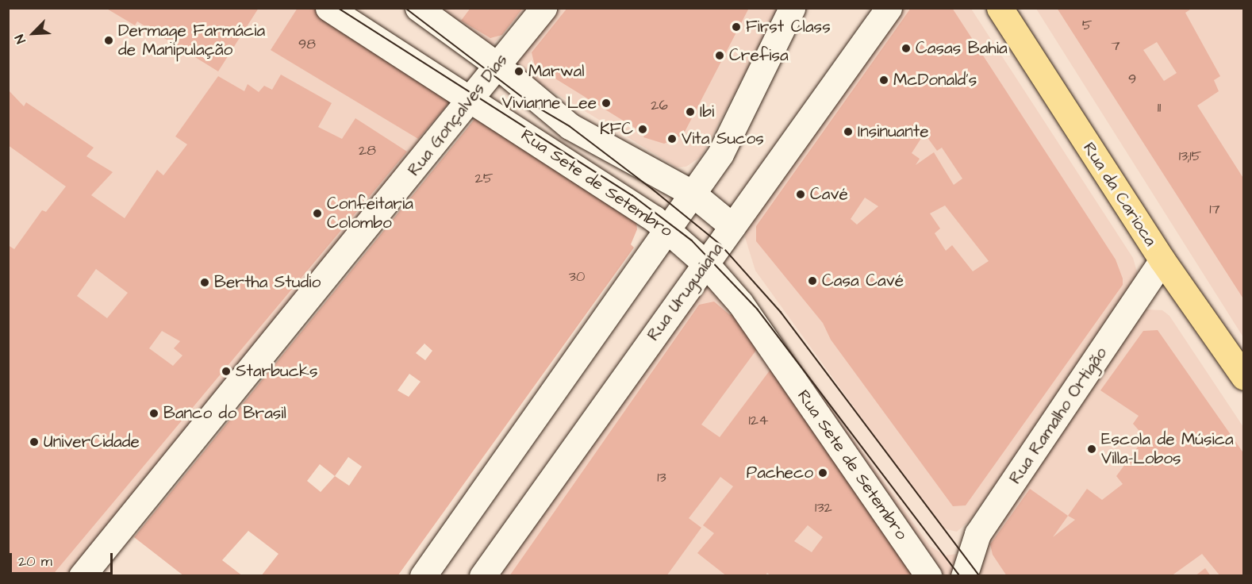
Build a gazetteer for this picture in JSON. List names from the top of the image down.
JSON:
{
  "streets": {
    "main road": ["Rua da Carioca"],
    "street": [
      "Rua Gonçalves Dias",
      "Rua Sete de Setembro",
      "Rua Uruguaiana",
      "Rua Ramalho Ortigão"
    ]
  },
  "crossings": [
    ["Rua Gonçalves Dias", "Rua Sete de Setembro"],
    ["Rua Sete de Setembro", "Rua Uruguaiana"],
    ["Rua da Carioca", "Rua Ramalho Ortigão"]
  ],
  "places": [
    "First Class",
    "Dermage Farmácia de Manipulação",
    "Casas Bahia",
    "Crefisa",
    "Marwal",
    "McDonald's",
    "Vivianne Lee",
    "Ibi",
    "KFC",
    "Insinuante",
    "Vita Sucos",
    "Cavé",
    "Confeitaria Colombo",
    "Casa Cavé",
    "Bertha Studio",
    "Starbucks",
    "Banco do Brasil",
    "UniverCidade",
    "Escola de Música Villa-Lobos",
    "Pacheco"
  ],
  "house_numbers": [
    "5",
    "98",
    "7",
    "9",
    "26",
    "11",
    "28",
    "13;15",
    "25",
    "17",
    "30",
    "124",
    "13",
    "132"
  ],
  "scale_bar": "20 m",
  "north": "bottom left"
}
